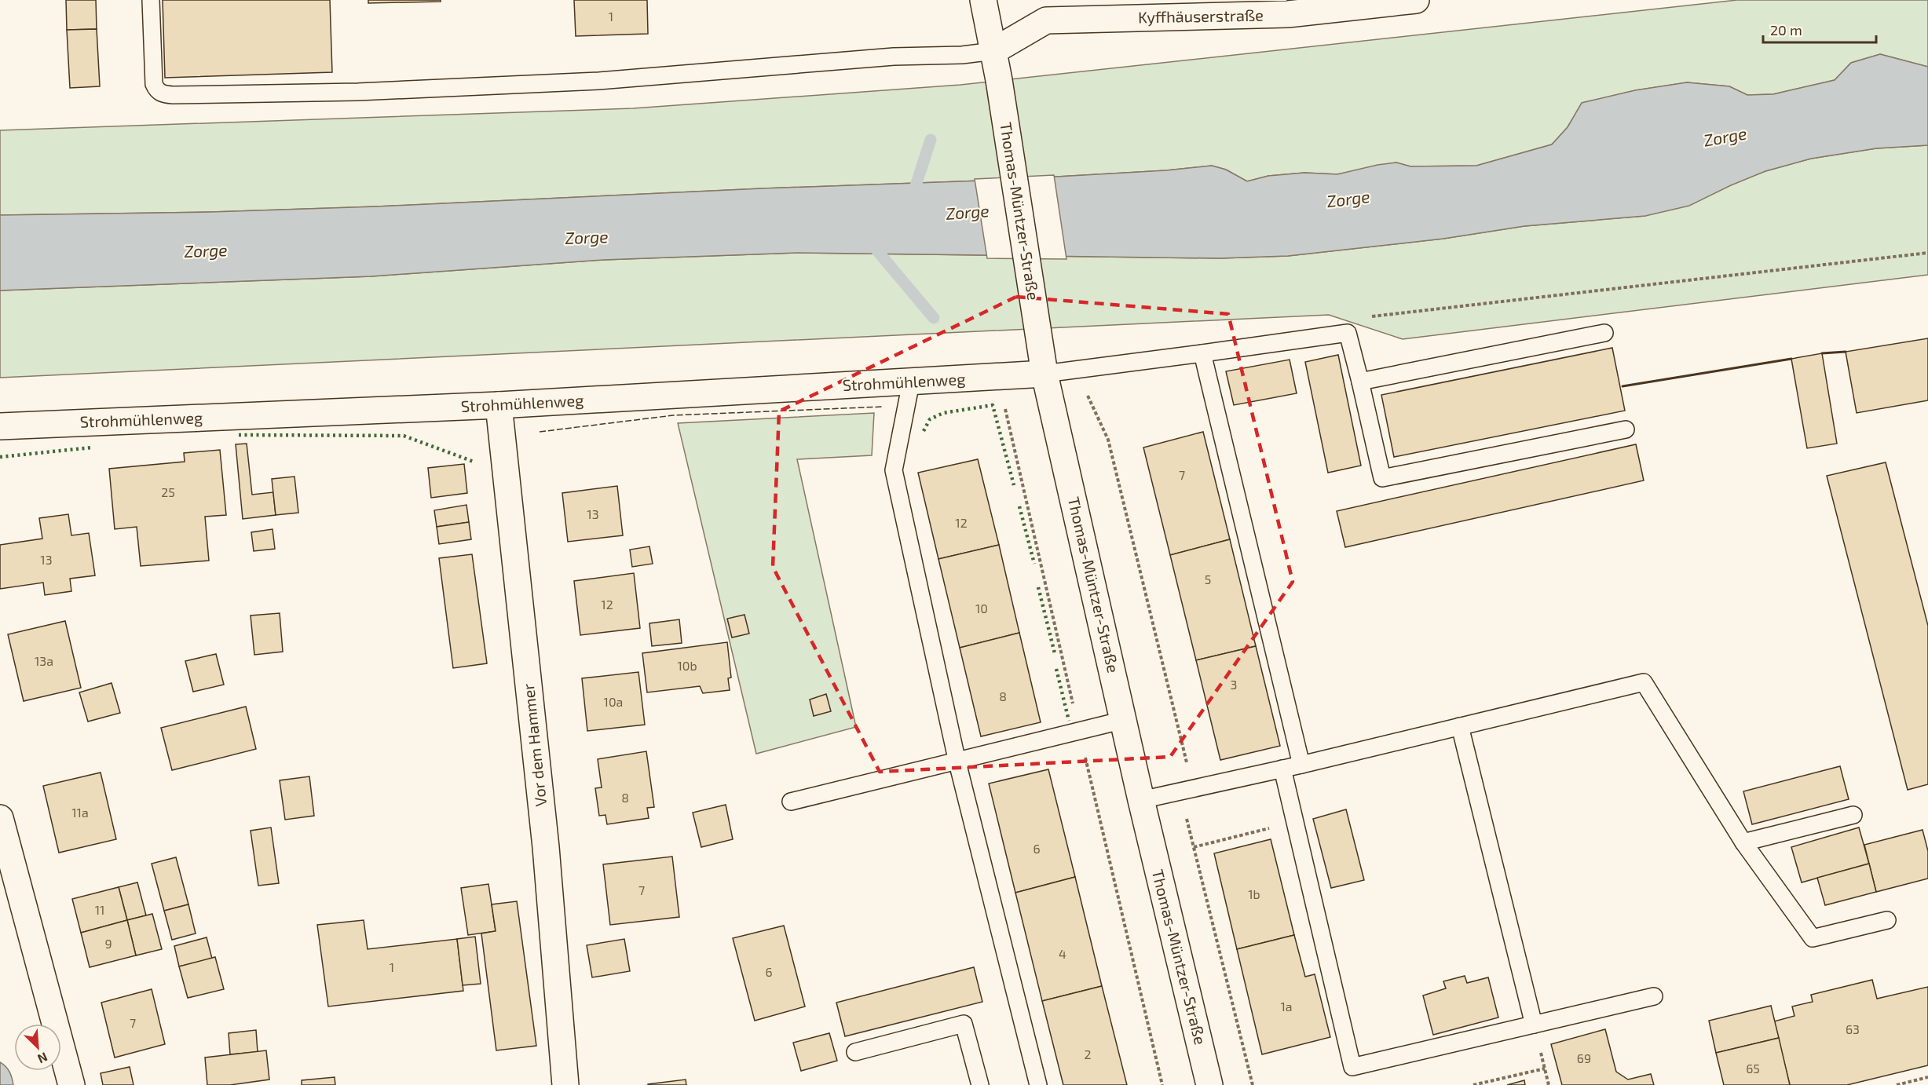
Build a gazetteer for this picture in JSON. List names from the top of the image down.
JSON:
{
  "streets": {
    "street": [
      "Kyffhäuserstraße",
      "Thomas-Müntzer-Straße",
      "Strohmühlenweg",
      "Vor dem Hammer"
    ]
  },
  "crossings": [
    ["Kyffhäuserstraße", "Thomas-Müntzer-Straße"],
    ["Thomas-Müntzer-Straße", "Strohmühlenweg"],
    ["Strohmühlenweg", "Vor dem Hammer"]
  ],
  "water": ["Zorge"],
  "house_numbers": [
    "1",
    "7",
    "25",
    "13",
    "12",
    "13",
    "5",
    "12",
    "10",
    "13a",
    "10b",
    "3",
    "8",
    "10a",
    "8",
    "11a",
    "6",
    "7",
    "1b",
    "11",
    "9",
    "4",
    "1",
    "6",
    "1a",
    "7",
    "63",
    "2",
    "69",
    "65"
  ],
  "scale_bar": "20 m",
  "north": "bottom right"
}
